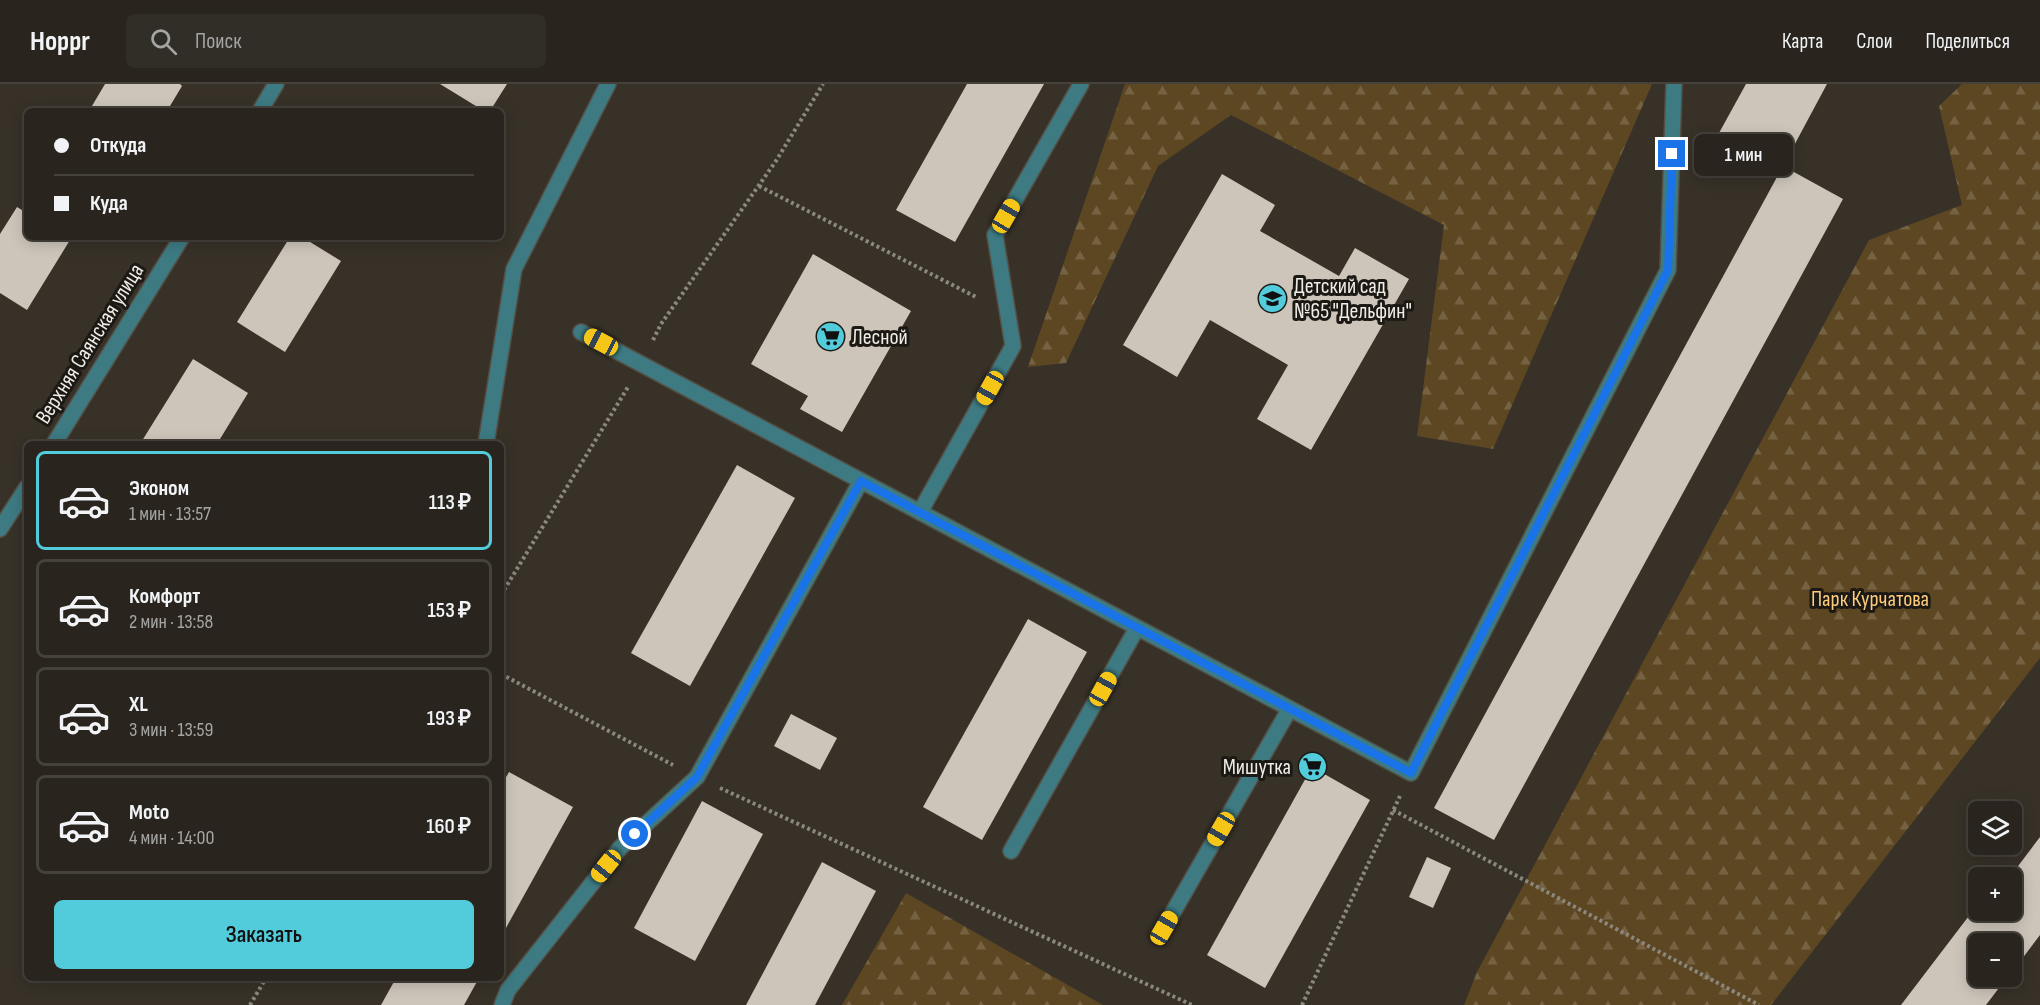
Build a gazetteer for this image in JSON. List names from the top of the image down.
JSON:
{
  "streets": {
    "street": ["Верхняя Саянская улица"]
  },
  "parks": ["Парк Курчатова"],
  "places": {
    "school or university": ["Детский сад №65 \"Дельфин\""],
    "supermarket": ["Лесной", "Мишутка"]
  },
  "page": {
    "header": "Hoppr",
    "search": "Поиск",
    "nav": ["Карта", "Слои", "Поделиться"],
    "banner": ["Откуда", "Куда"],
    "bubble": "1 мин",
    "list": [
      {
        "name": "Эконом",
        "note": "1 мин · 13:57",
        "value": "113 ₽"
      },
      {
        "name": "Комфорт",
        "note": "2 мин · 13:58",
        "value": "153 ₽"
      },
      {
        "name": "XL",
        "note": "3 мин · 13:59",
        "value": "193 ₽"
      },
      {
        "name": "Moto",
        "note": "4 мин · 14:00",
        "value": "160 ₽"
      }
    ],
    "map_buttons": ["+", "−"],
    "buttons": "Заказать"
  }
}
